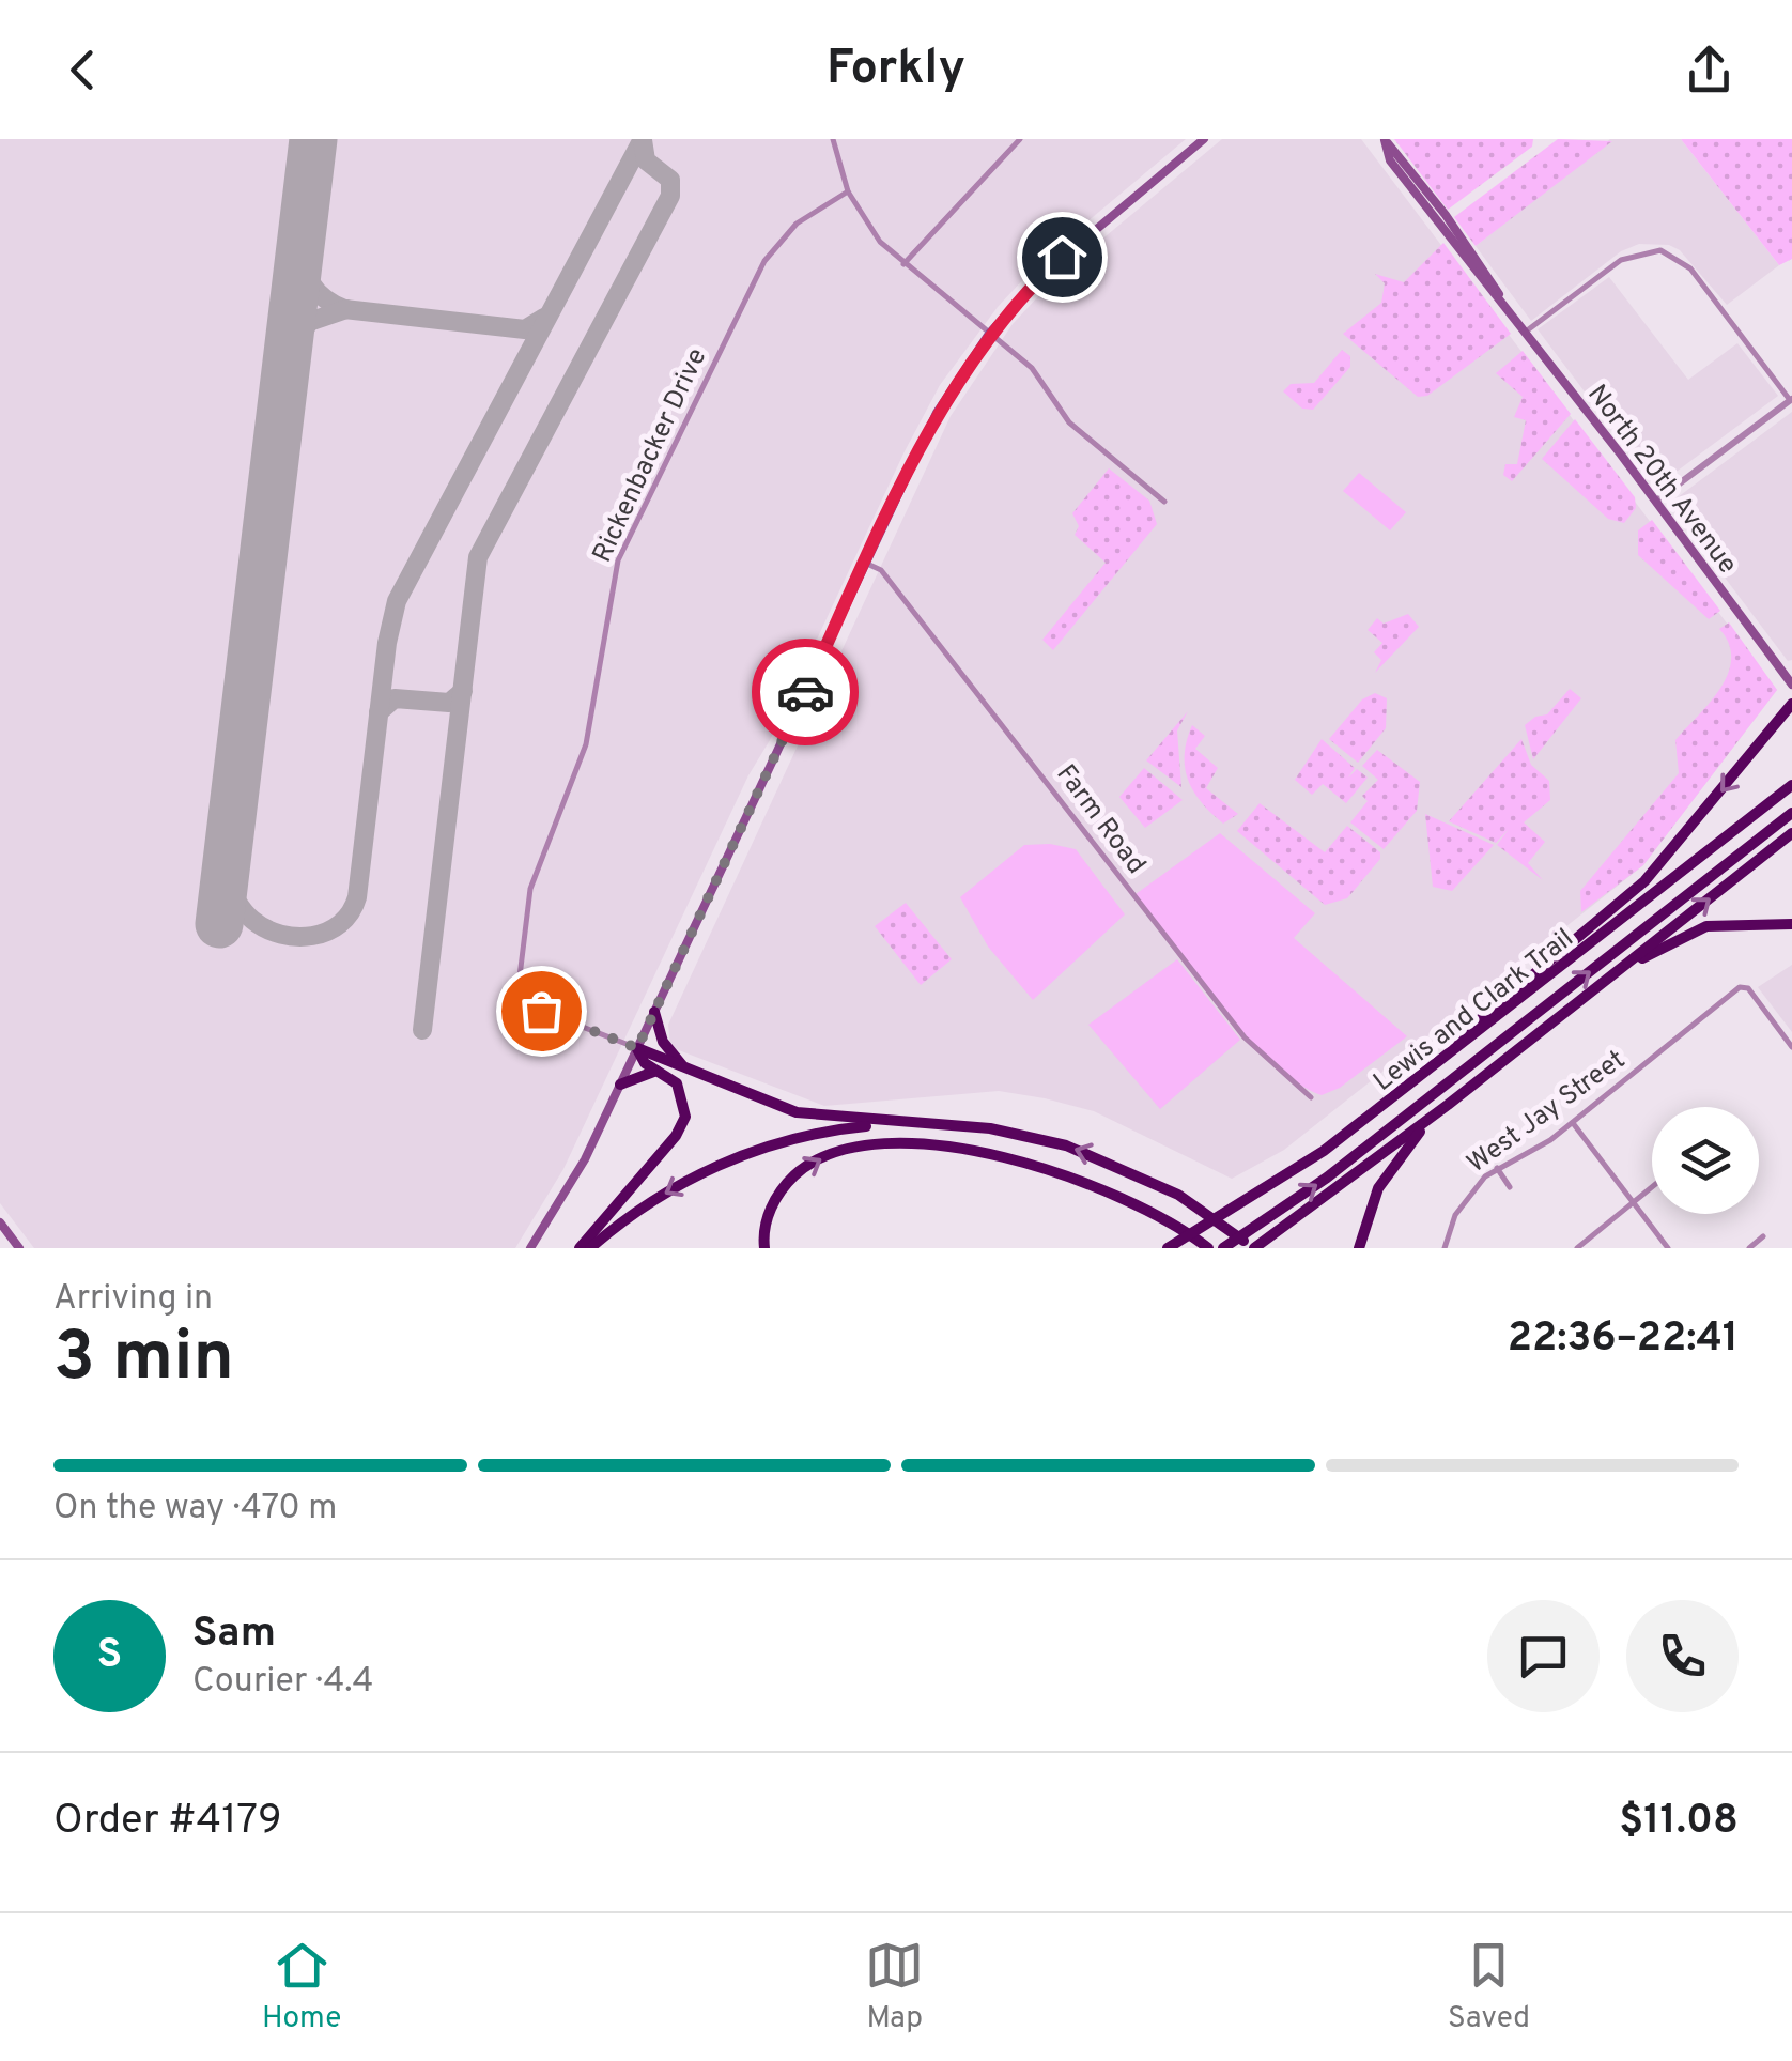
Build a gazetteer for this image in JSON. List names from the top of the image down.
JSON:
{
  "streets": {
    "highway": ["Lewis and Clark Trail"],
    "main road": ["North 20th Avenue"],
    "street": ["Rickenbacker Drive", "Farm Road", "West Jay Street"]
  },
  "page": {
    "header": "Forkly",
    "heading": ["3 min", "Arriving in", "22:36–22:41"],
    "panel": [
      "Sam",
      "Courier · 4.4",
      "Order #4179",
      "$11.08"
    ],
    "bar": "On the way · 470 m",
    "round": "S",
    "tabs": ["Home", "Map", "Saved"]
  }
}
